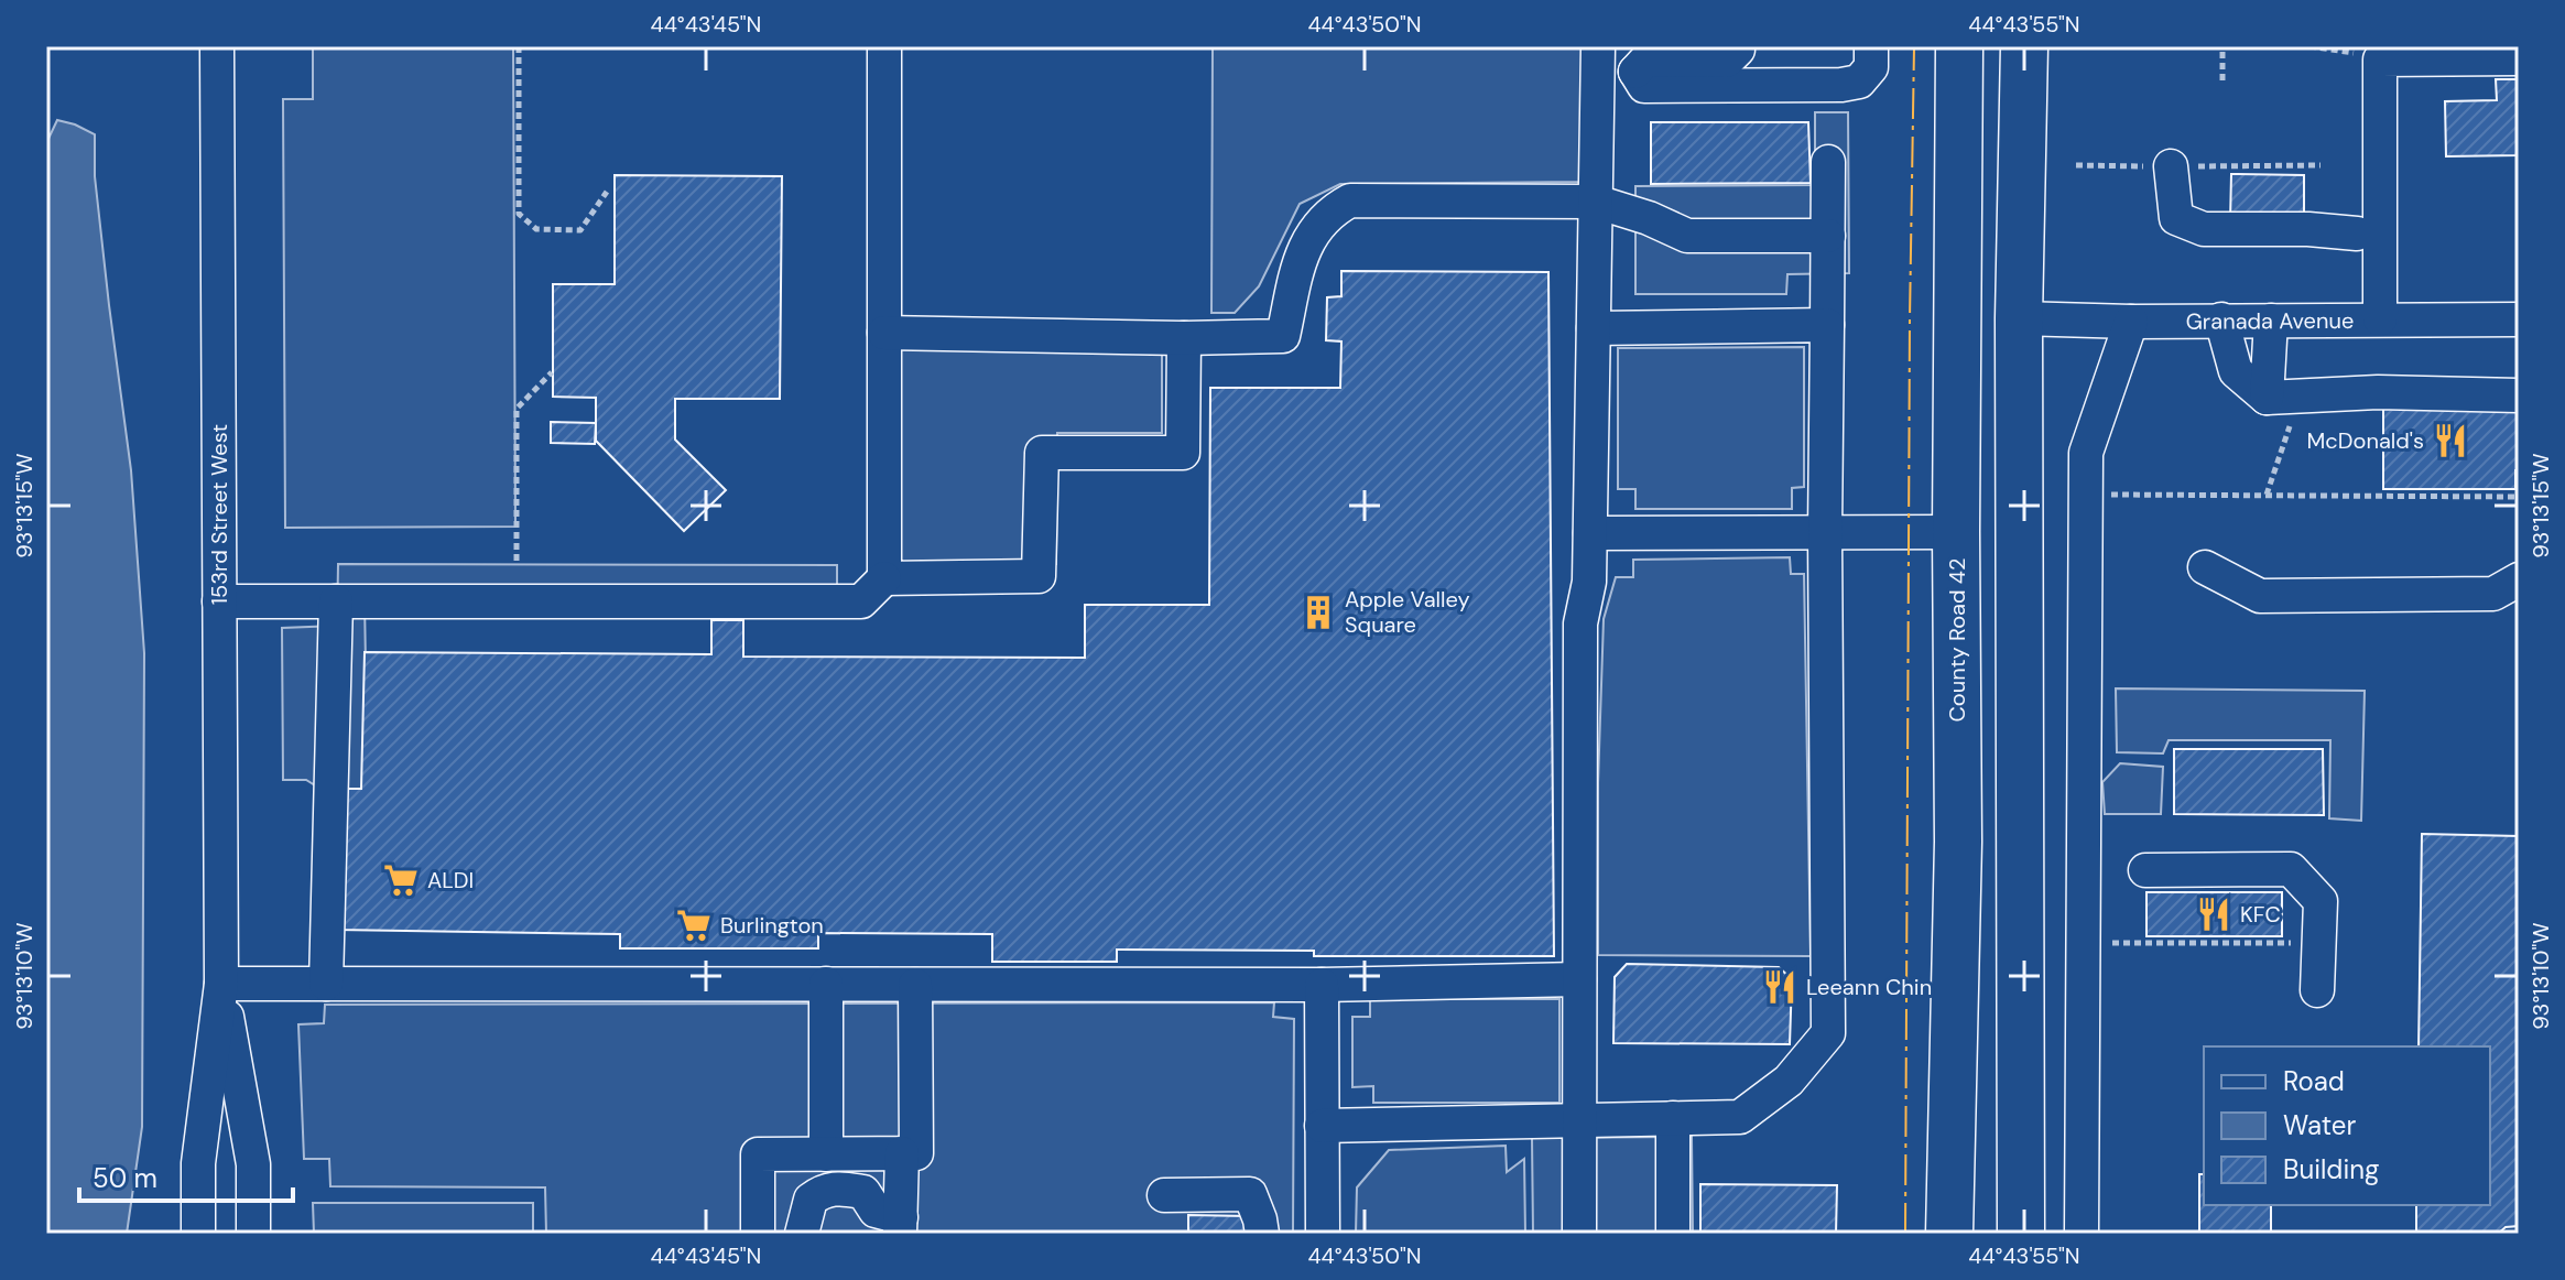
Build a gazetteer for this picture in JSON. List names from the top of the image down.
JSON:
{
  "streets": {
    "highway": ["County Road 42"],
    "street": ["Granada Avenue", "153rd Street West"]
  },
  "places": {
    "restaurant": ["McDonald's", "KFC", "Leeann Chin"],
    "building": ["Apple Valley Square"],
    "supermarket": ["ALDI", "Burlington"]
  },
  "legend": ["Road", "Water", "Building"],
  "scale_bar": "50 m",
  "coordinates": [
    "44°43'45\"N",
    "44°43'50\"N",
    "44°43'55\"N",
    "93°13'15\"W",
    "93°13'10\"W"
  ]
}
